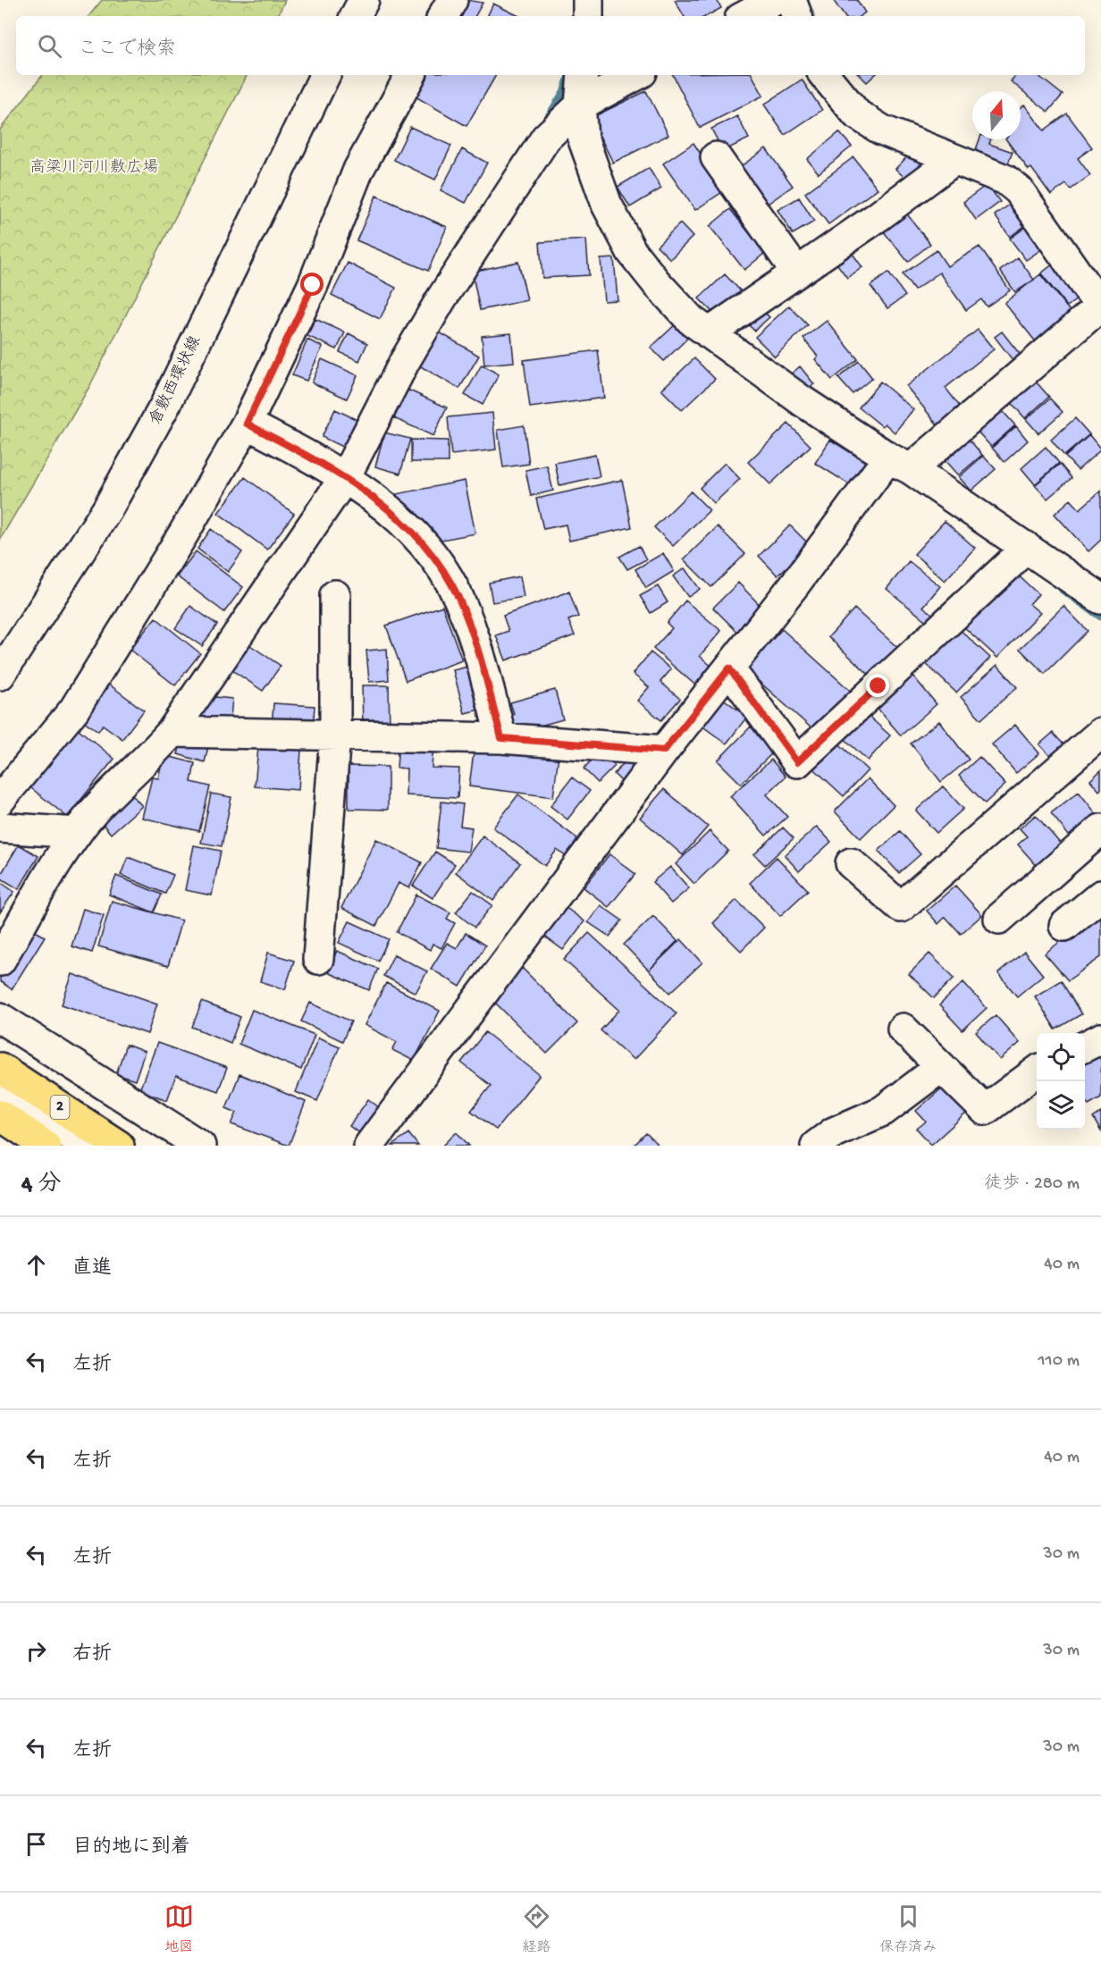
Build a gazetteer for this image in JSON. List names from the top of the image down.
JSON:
{
  "streets": {
    "highway": ["2"],
    "street": ["倉敷西環状線"]
  },
  "parks": ["高梁川河川敷広場"],
  "north": "top",
  "page": {
    "search": "ここで検索",
    "heading": ["4 分", "徒歩 · 280 m"],
    "list": [
      ["直進", "40 m"],
      ["左折", "110 m"],
      ["左折", "40 m"],
      ["左折", "30 m"],
      ["右折", "30 m"],
      ["左折", "30 m"],
      "目的地に到着"
    ],
    "nav": ["地図", "経路", "保存済み"]
  }
}
